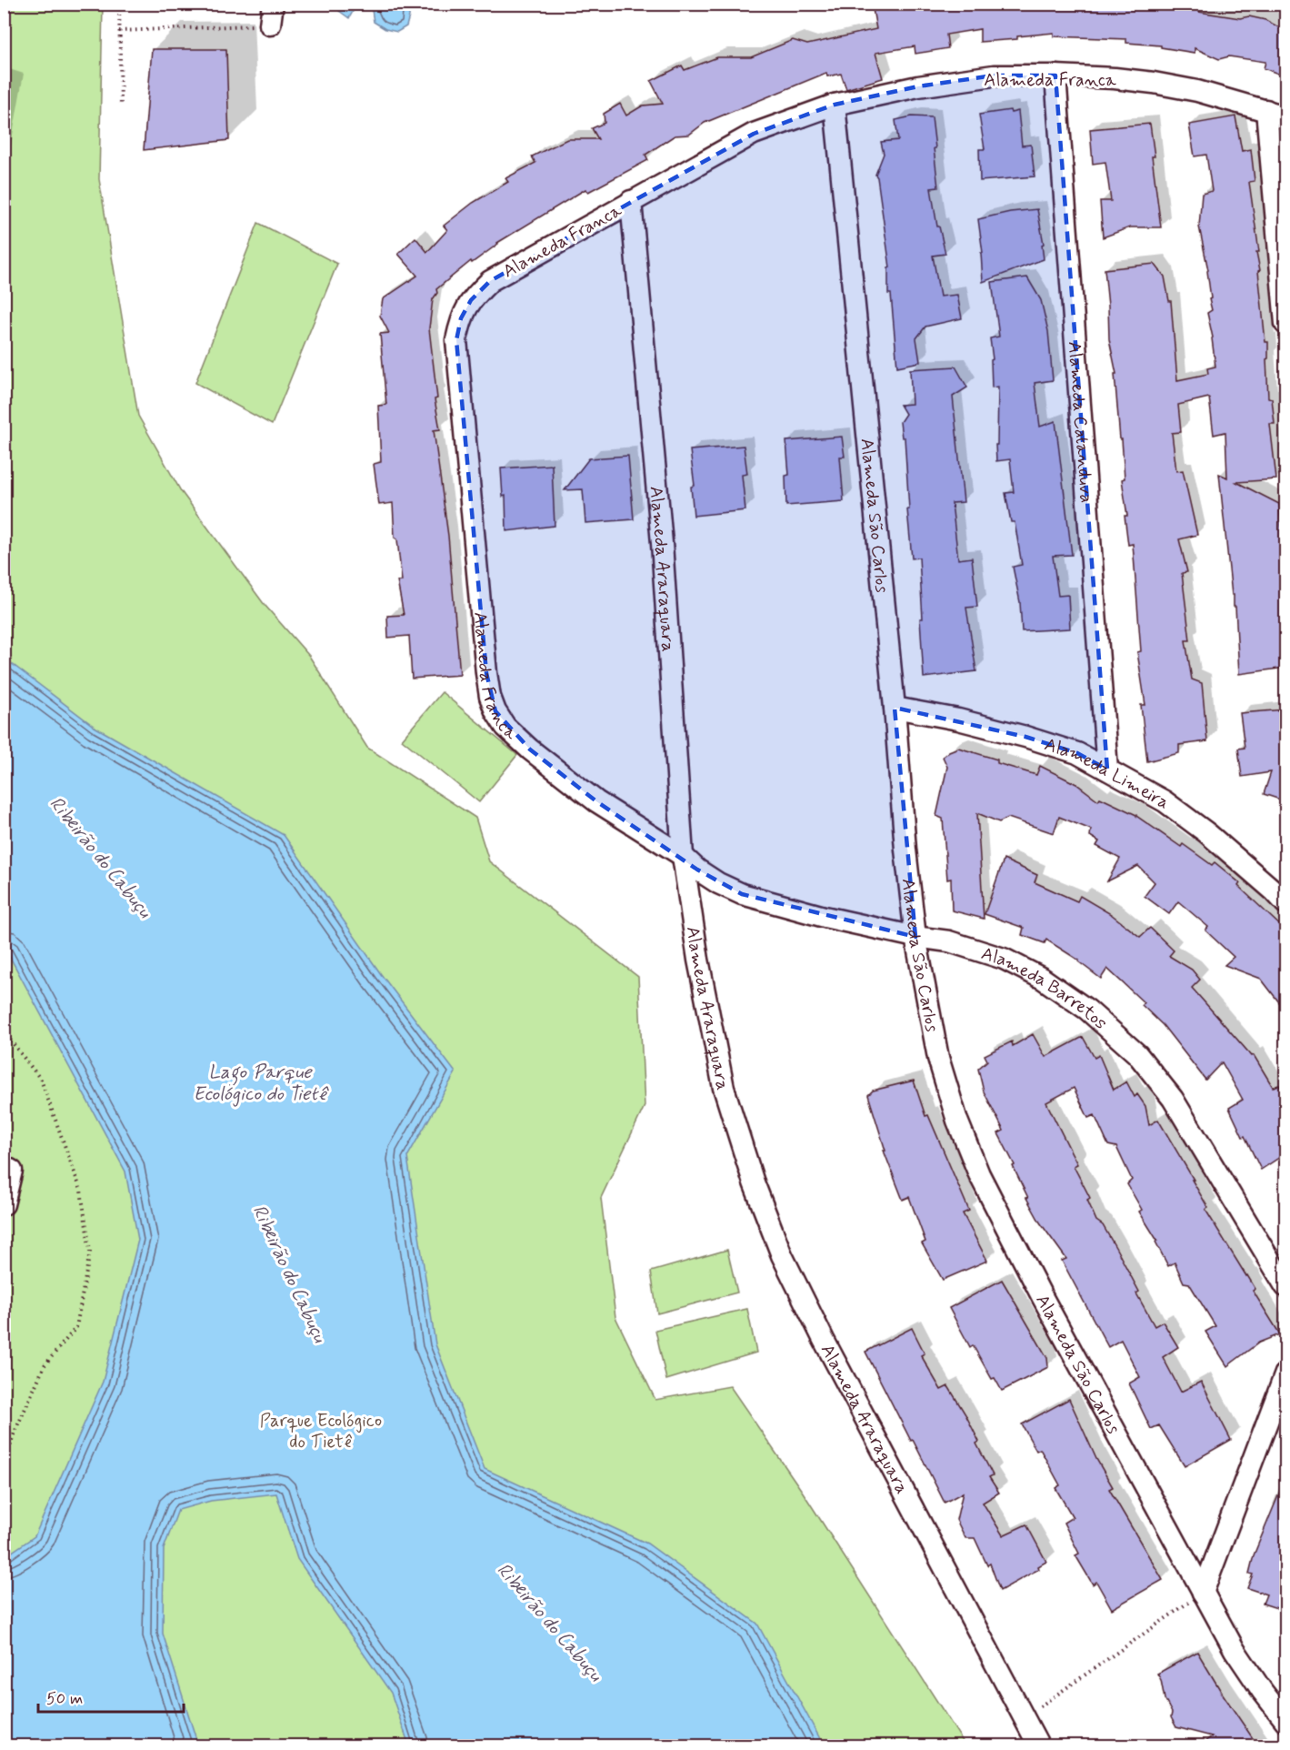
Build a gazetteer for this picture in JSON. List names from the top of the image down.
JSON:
{
  "streets": {
    "street": [
      "Alameda Franca",
      "Alameda Catanduva",
      "Alameda São Carlos",
      "Alameda Araraquara",
      "Alameda Limeira",
      "Alameda Barretos"
    ]
  },
  "crossings": [
    ["Alameda Franca", "Alameda Catanduva"],
    ["Alameda Franca", "Alameda São Carlos"],
    ["Alameda Franca", "Alameda Araraquara"],
    ["Alameda Franca", "Alameda Barretos"],
    ["Alameda Catanduva", "Alameda Limeira"],
    ["Alameda São Carlos", "Alameda Limeira"],
    ["Alameda São Carlos", "Alameda Barretos"],
    ["Alameda Araraquara", "Alameda Barretos"]
  ],
  "water": ["Ribeirão do Cabuçu", "Lago Parque Ecológico do Tietê"],
  "parks": ["Parque Ecológico do Tietê"],
  "scale_bar": "50 m"
}
